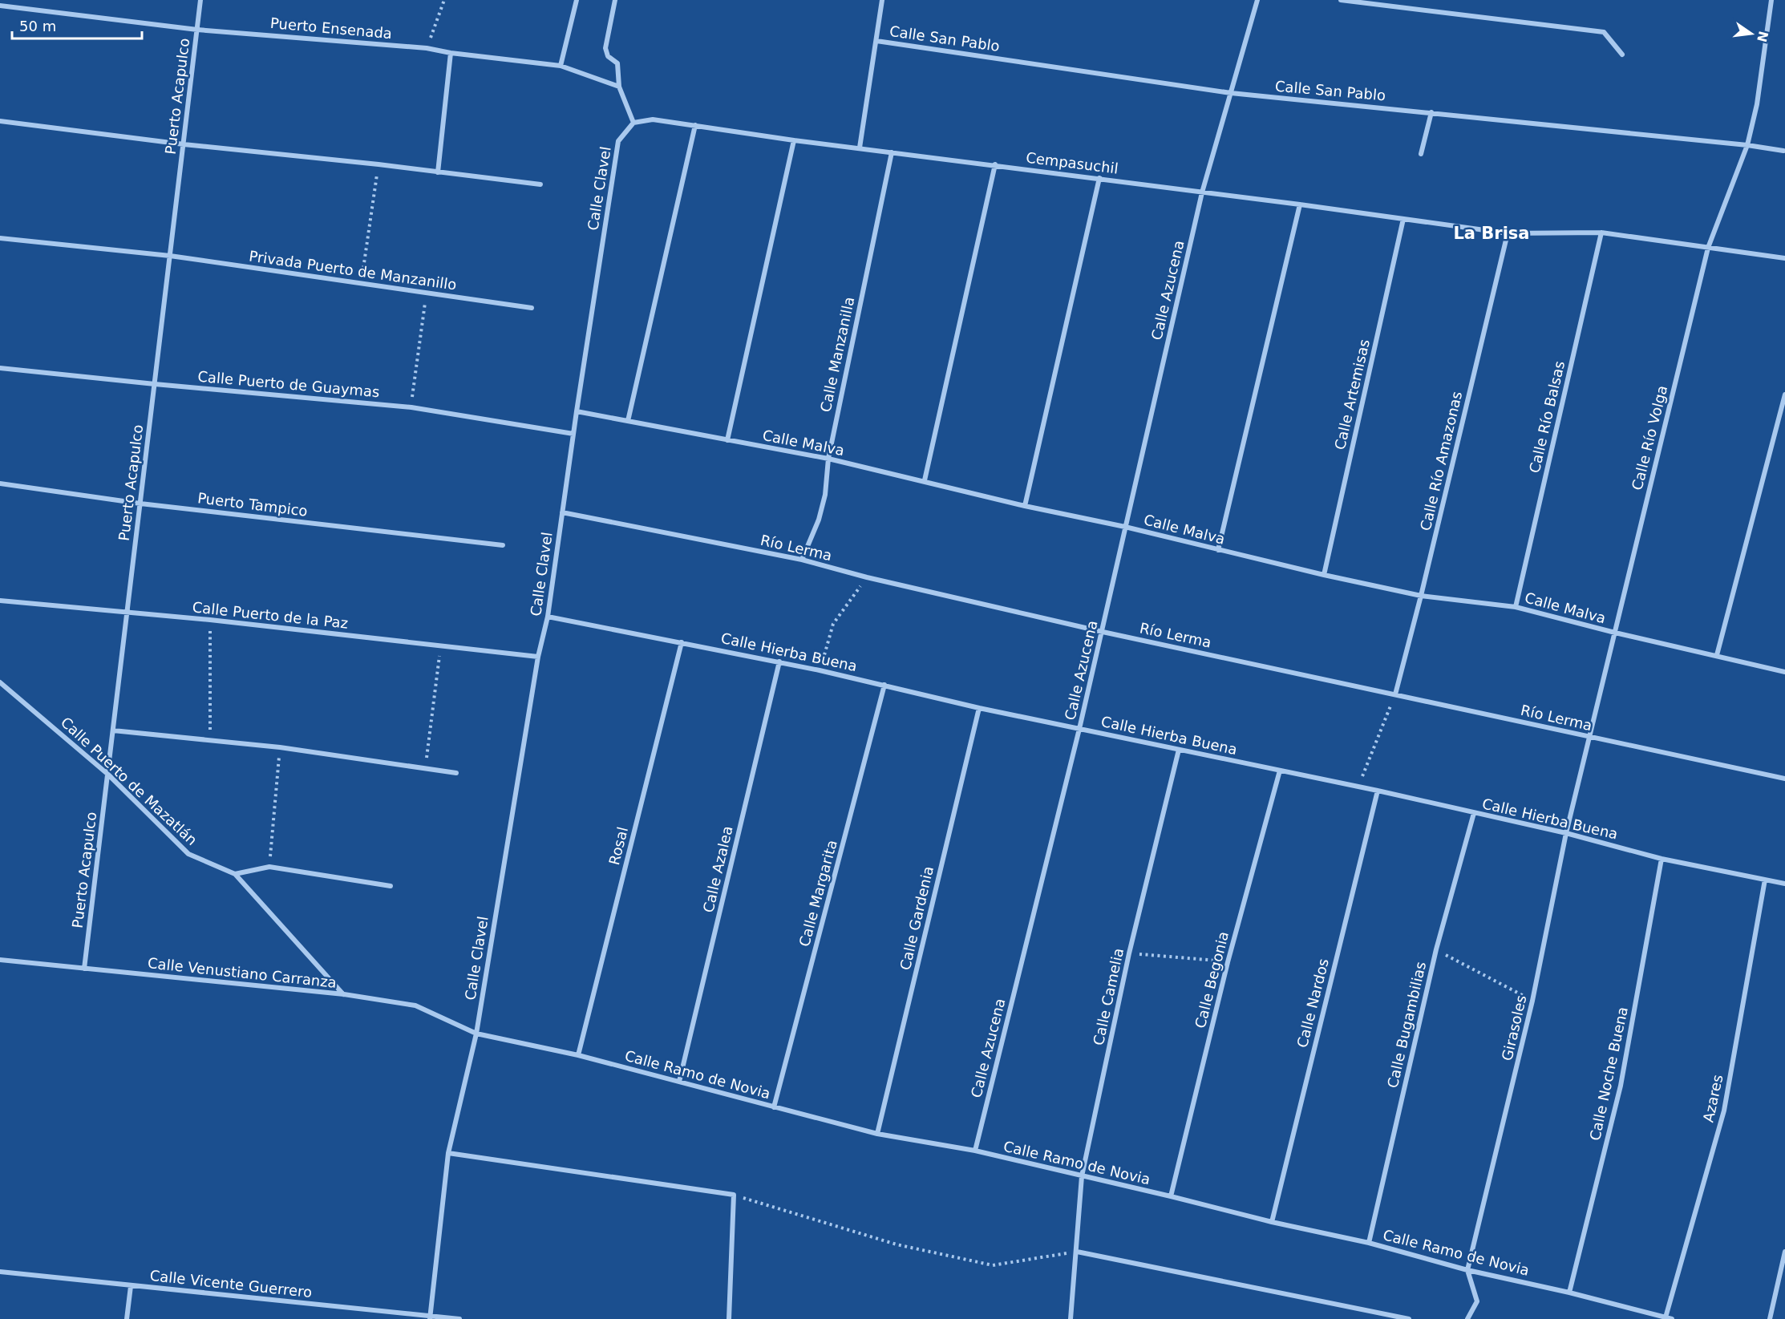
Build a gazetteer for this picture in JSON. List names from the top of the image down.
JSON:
{
  "streets": {
    "street": [
      "Puerto Ensenada",
      "Calle San Pablo",
      "Puerto Acapulco",
      "Cempasuchil",
      "Calle Clavel",
      "Privada Puerto de Manzanillo",
      "Calle Azucena",
      "Calle Manzanilla",
      "Calle Puerto de Guaymas",
      "Calle Artemisas",
      "Calle Río Balsas",
      "Calle Río Volga",
      "Calle Malva",
      "Calle Río Amazonas",
      "Puerto Tampico",
      "Río Lerma",
      "Calle Puerto de la Paz",
      "Calle Hierba Buena",
      "Calle Puerto de Mazatlán",
      "Rosal",
      "Calle Azalea",
      "Calle Margarita",
      "Calle Gardenia",
      "Calle Venustiano Carranza",
      "Calle Begonia",
      "Calle Camelia",
      "Calle Nardos",
      "Calle Bugambilias",
      "Girasoles",
      "Calle Noche Buena",
      "Calle Ramo de Novia",
      "Azares",
      "Calle Vicente Guerrero"
    ]
  },
  "crossings": [
    ["Puerto Ensenada", "Puerto Acapulco"],
    ["Calle San Pablo", "Calle Azucena"],
    ["Calle San Pablo", "Calle Río Volga"],
    ["Puerto Acapulco", "Privada Puerto de Manzanillo"],
    ["Puerto Acapulco", "Calle Puerto de Guaymas"],
    ["Puerto Acapulco", "Puerto Tampico"],
    ["Puerto Acapulco", "Calle Puerto de la Paz"],
    ["Puerto Acapulco", "Calle Puerto de Mazatlán"],
    ["Puerto Acapulco", "Calle Venustiano Carranza"],
    ["Cempasuchil", "Calle Clavel"],
    ["Cempasuchil", "Calle Azucena"],
    ["Cempasuchil", "Calle Manzanilla"],
    ["Cempasuchil", "Calle Artemisas"],
    ["Cempasuchil", "Calle Río Balsas"],
    ["Cempasuchil", "Calle Río Volga"],
    ["Cempasuchil", "Calle Río Amazonas"],
    ["Calle Clavel", "Calle Puerto de Guaymas"],
    ["Calle Clavel", "Calle Malva"],
    ["Calle Clavel", "Río Lerma"],
    ["Calle Clavel", "Calle Puerto de la Paz"],
    ["Calle Clavel", "Calle Hierba Buena"],
    ["Calle Clavel", "Calle Venustiano Carranza"],
    ["Calle Clavel", "Calle Ramo de Novia"],
    ["Calle Clavel", "Calle Vicente Guerrero"],
    ["Calle Azucena", "Calle Malva"],
    ["Calle Azucena", "Río Lerma"],
    ["Calle Azucena", "Calle Hierba Buena"],
    ["Calle Azucena", "Calle Ramo de Novia"],
    ["Calle Manzanilla", "Calle Malva"],
    ["Calle Manzanilla", "Río Lerma"],
    ["Calle Artemisas", "Calle Malva"],
    ["Calle Río Balsas", "Calle Malva"],
    ["Calle Río Volga", "Calle Malva"],
    ["Calle Río Volga", "Río Lerma"],
    ["Calle Río Volga", "Girasoles"],
    ["Calle Malva", "Calle Río Amazonas"],
    ["Calle Río Amazonas", "Río Lerma"],
    ["Río Lerma", "Girasoles"],
    ["Calle Hierba Buena", "Rosal"],
    ["Calle Hierba Buena", "Calle Azalea"],
    ["Calle Hierba Buena", "Calle Margarita"],
    ["Calle Hierba Buena", "Calle Gardenia"],
    ["Calle Hierba Buena", "Calle Begonia"],
    ["Calle Hierba Buena", "Calle Camelia"],
    ["Calle Hierba Buena", "Calle Nardos"],
    ["Calle Hierba Buena", "Calle Bugambilias"],
    ["Calle Hierba Buena", "Girasoles"],
    ["Calle Hierba Buena", "Calle Noche Buena"],
    ["Calle Hierba Buena", "Azares"],
    ["Calle Puerto de Mazatlán", "Calle Venustiano Carranza"],
    ["Rosal", "Calle Ramo de Novia"],
    ["Calle Azalea", "Calle Ramo de Novia"],
    ["Calle Margarita", "Calle Ramo de Novia"],
    ["Calle Gardenia", "Calle Ramo de Novia"],
    ["Calle Venustiano Carranza", "Calle Ramo de Novia"],
    ["Calle Begonia", "Calle Ramo de Novia"],
    ["Calle Camelia", "Calle Ramo de Novia"],
    ["Calle Nardos", "Calle Ramo de Novia"],
    ["Calle Bugambilias", "Calle Ramo de Novia"],
    ["Girasoles", "Calle Ramo de Novia"],
    ["Calle Noche Buena", "Calle Ramo de Novia"],
    ["Calle Ramo de Novia", "Azares"]
  ],
  "districts": ["La Brisa"],
  "scale_bar": "50 m",
  "north": "right"
}
